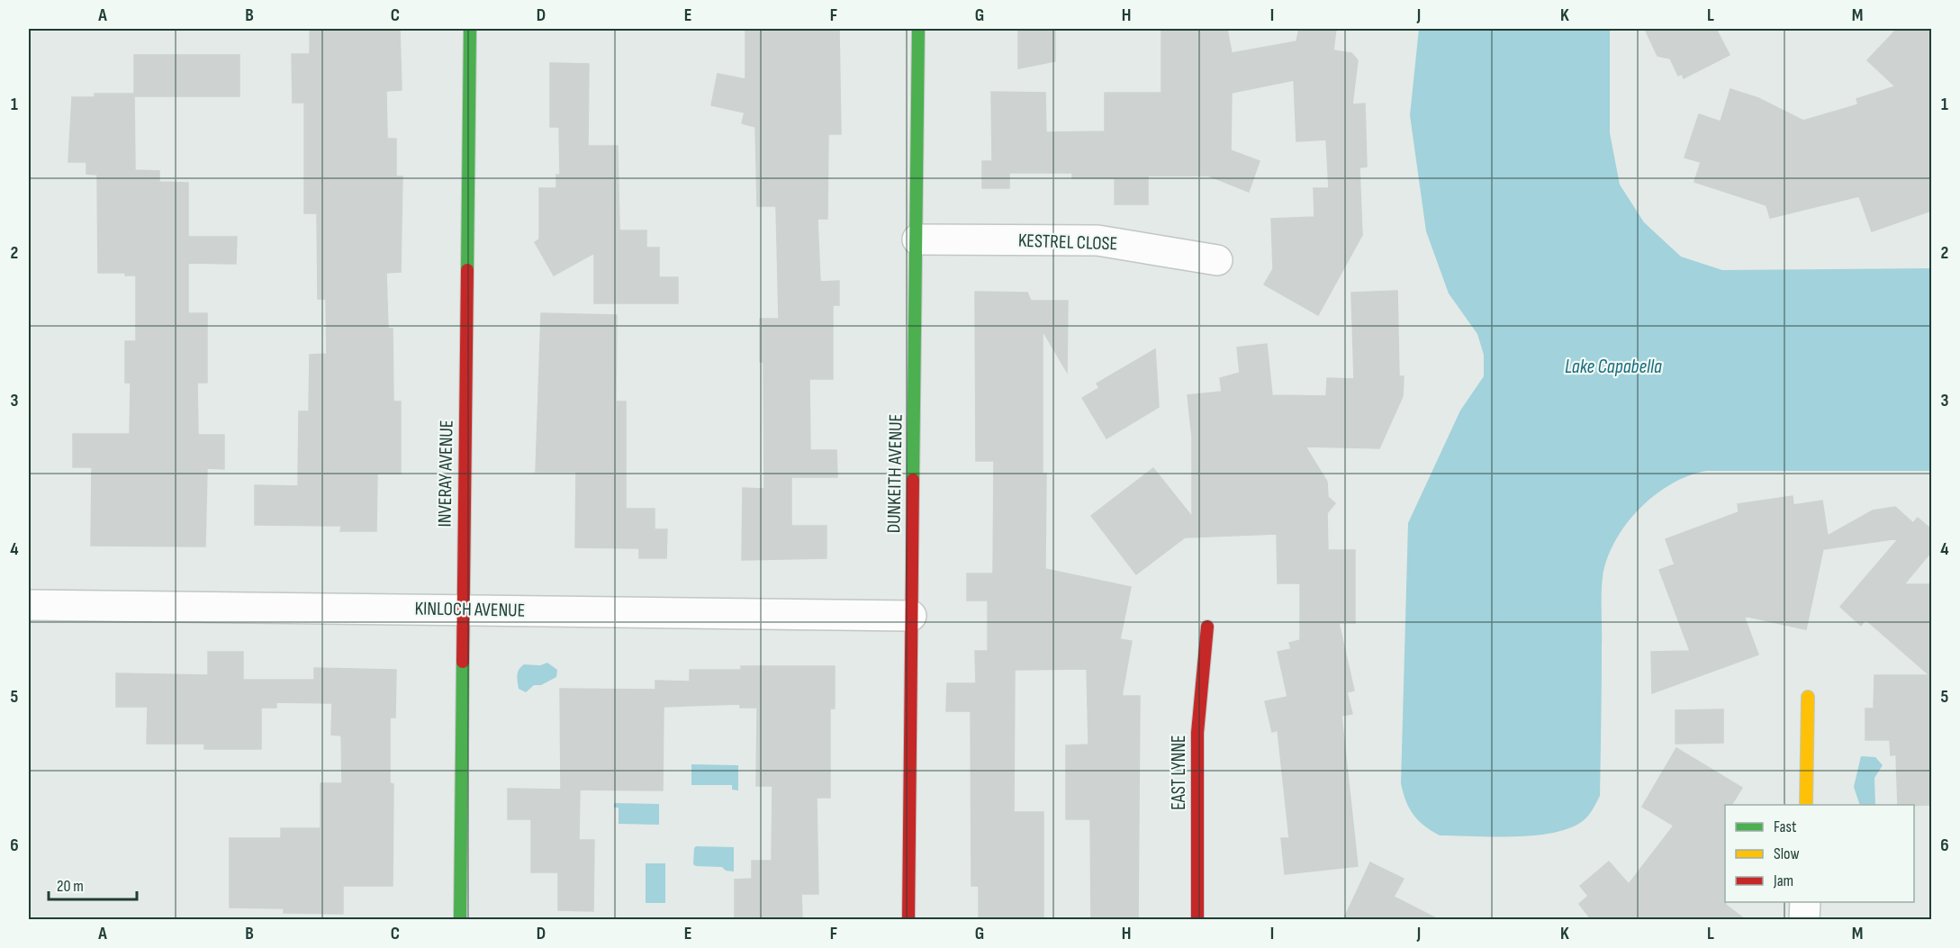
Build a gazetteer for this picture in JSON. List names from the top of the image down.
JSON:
{
  "streets": {
    "street": [
      "KESTREL CLOSE",
      "INVERAY AVENUE",
      "DUNKEITH AVENUE",
      "KINLOCH AVENUE",
      "EAST LYNNE"
    ]
  },
  "crossings": [
    ["KESTREL CLOSE", "DUNKEITH AVENUE"],
    ["INVERAY AVENUE", "KINLOCH AVENUE"],
    ["DUNKEITH AVENUE", "KINLOCH AVENUE"]
  ],
  "water": ["Lake Capabella"],
  "legend": ["Fast", "Slow", "Jam"],
  "scale_bar": "20 m",
  "grid": {
    "columns": [
      "A",
      "B",
      "C",
      "D",
      "E",
      "F",
      "G",
      "H",
      "I",
      "J",
      "K",
      "L",
      "M"
    ],
    "rows": [
      "1",
      "2",
      "3",
      "4",
      "5",
      "6"
    ]
  }
}
